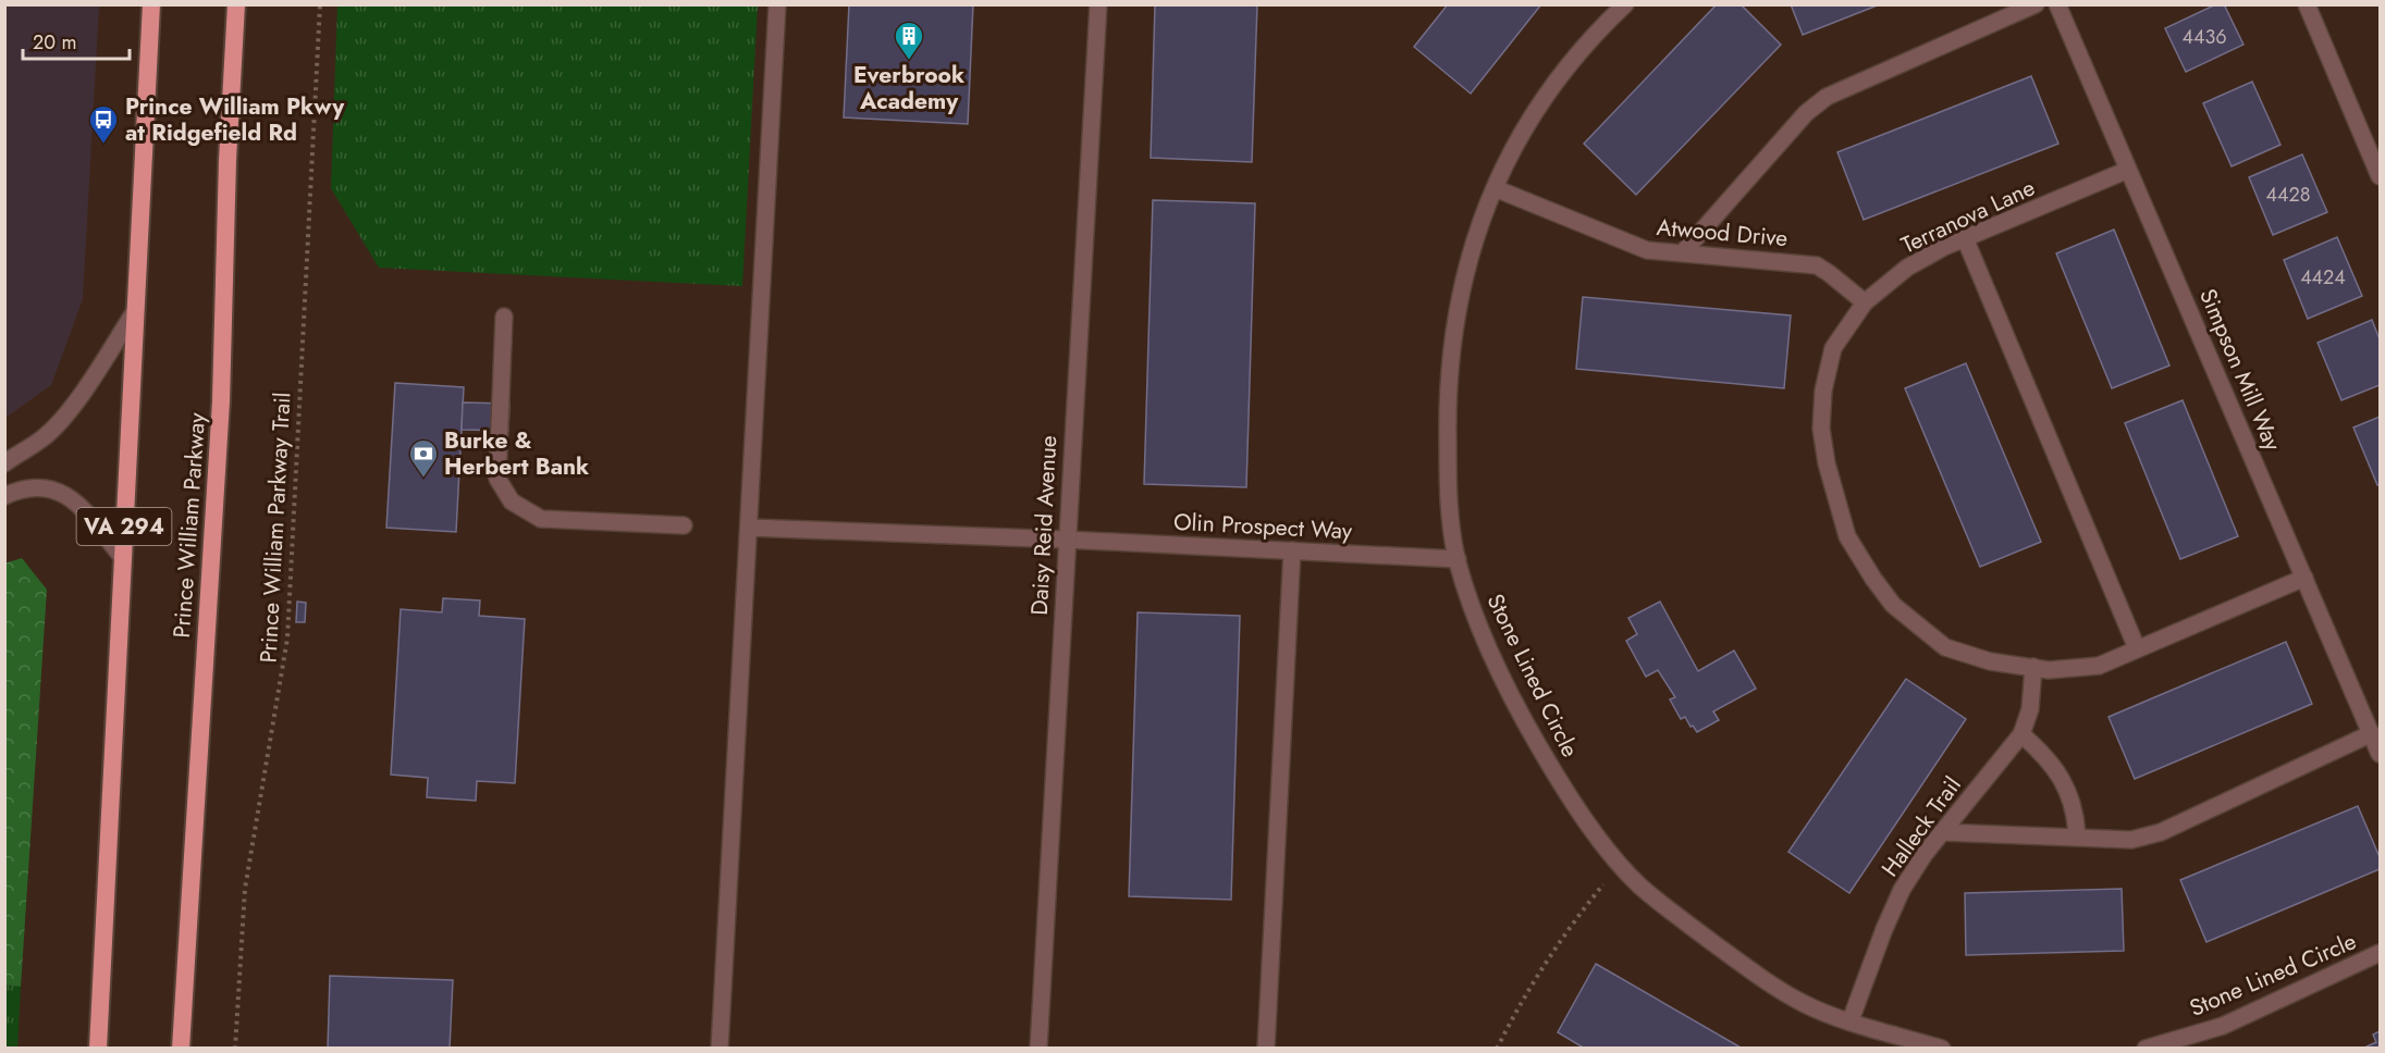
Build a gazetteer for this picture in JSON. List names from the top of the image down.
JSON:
{
  "streets": {
    "highway": ["Prince William Parkway", "VA 294"],
    "street": [
      "Terranova Lane",
      "Atwood Drive",
      "Simpson Mill Way",
      "Daisy Reid Avenue",
      "Olin Prospect Way",
      "Stone Lined Circle",
      "Halleck Trail"
    ],
    "path": ["Prince William Parkway Trail"]
  },
  "crossings": [
    ["Terranova Lane", "Atwood Drive"],
    ["Terranova Lane", "Simpson Mill Way"],
    ["Terranova Lane", "Halleck Trail"],
    ["Atwood Drive", "Stone Lined Circle"],
    ["Daisy Reid Avenue", "Olin Prospect Way"],
    ["Olin Prospect Way", "Stone Lined Circle"],
    ["Stone Lined Circle", "Halleck Trail"]
  ],
  "places": {
    "building": ["Everbrook Academy"],
    "bus stop": ["Prince William Pkwy at Ridgefield Rd"],
    "bank": ["Burke & Herbert Bank"]
  },
  "house_numbers": ["4436", "4428", "4424"],
  "scale_bar": "20 m"
}
